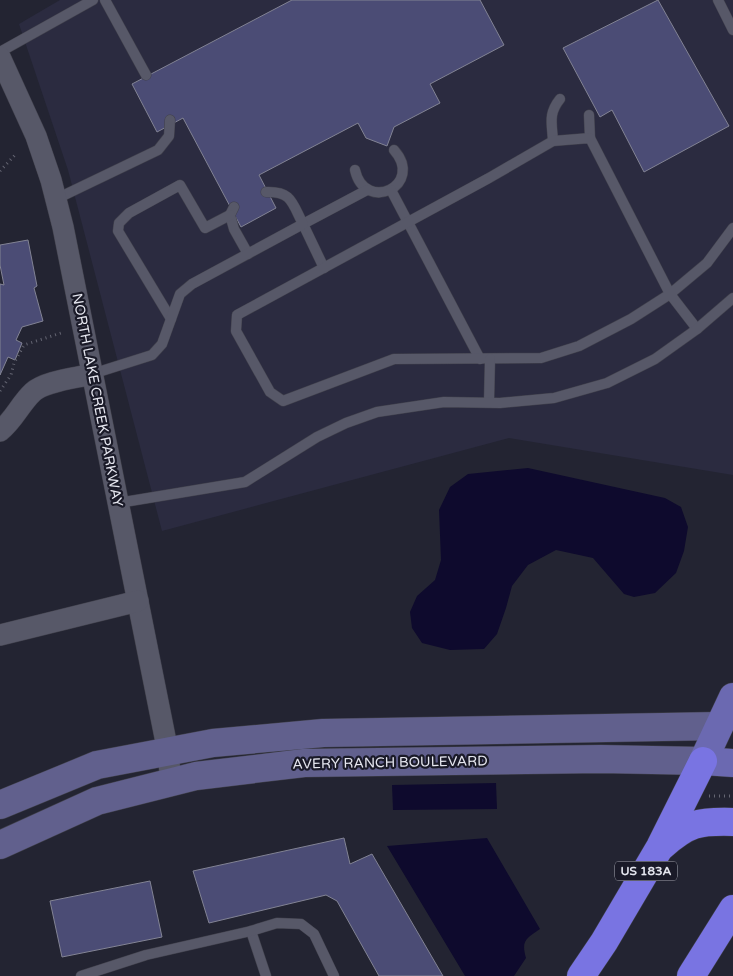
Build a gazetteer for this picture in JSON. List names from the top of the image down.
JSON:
{
  "streets": {
    "highway": ["US 183A"],
    "main road": ["AVERY RANCH BOULEVARD"],
    "street": ["NORTH LAKE CREEK PARKWAY"]
  },
  "crossings": [
    ["NORTH LAKE CREEK PARKWAY", "AVERY RANCH BOULEVARD"],
    ["AVERY RANCH BOULEVARD", "US 183A"]
  ]
}
